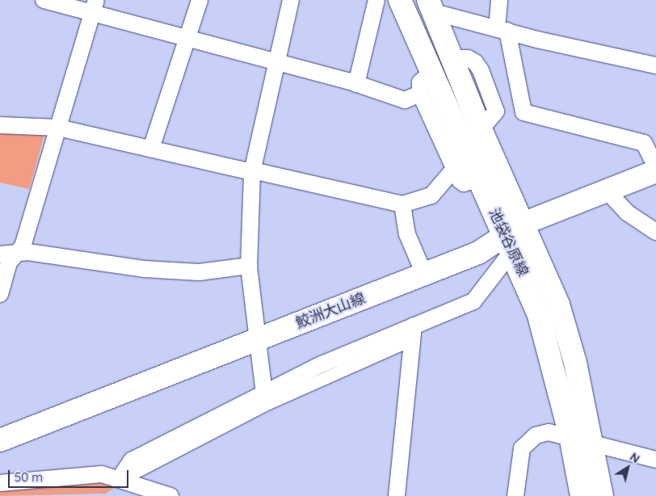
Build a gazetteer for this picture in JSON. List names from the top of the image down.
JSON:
{
  "streets": {
    "main road": ["池袋谷原線", "鮫洲大山線"]
  },
  "crossings": [
    ["池袋谷原線", "鮫洲大山線"]
  ],
  "scale_bar": "50 m",
  "north": "top right"
}
